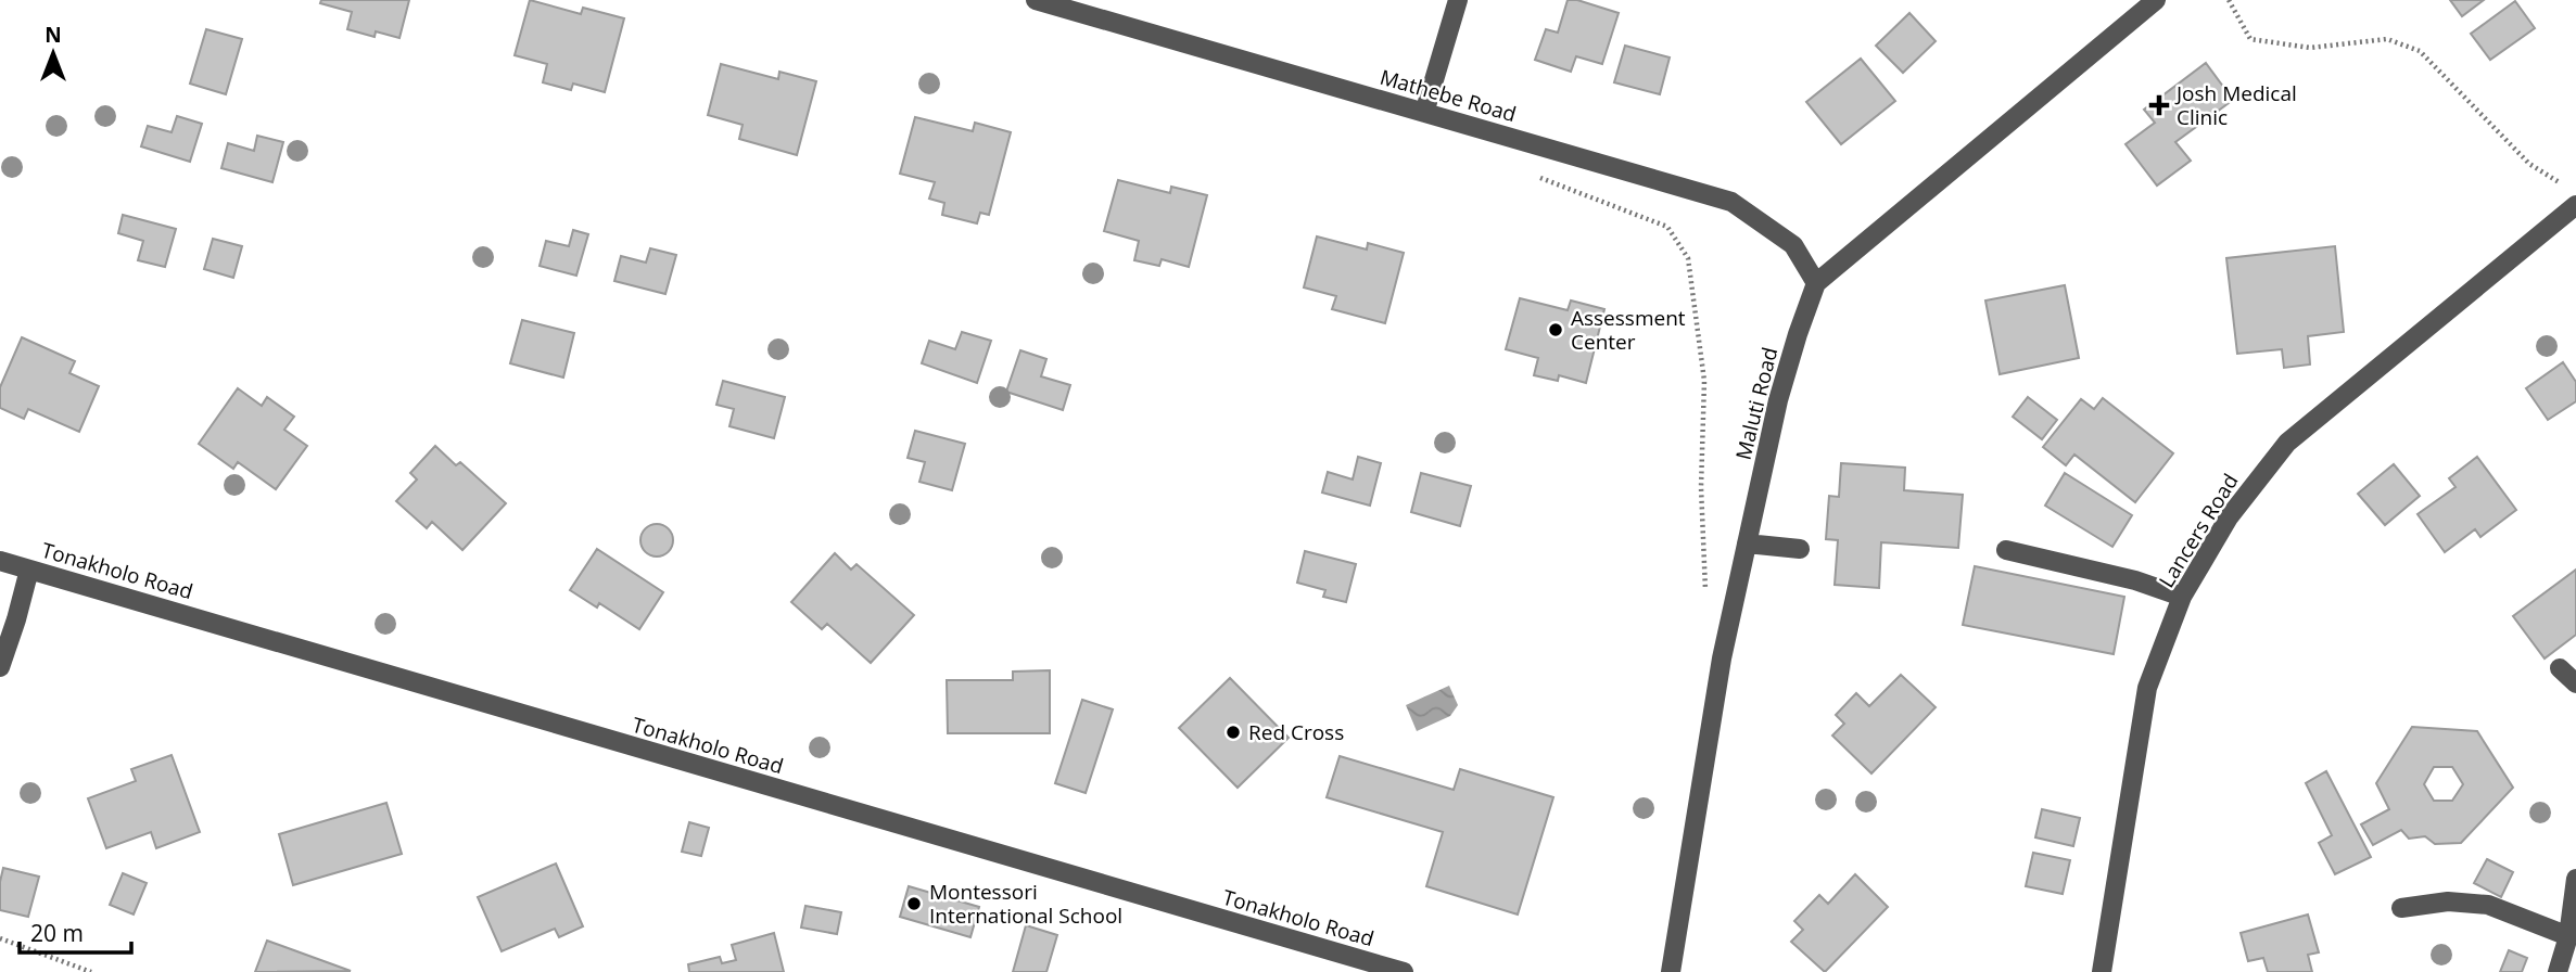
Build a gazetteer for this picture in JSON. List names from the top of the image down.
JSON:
{
  "streets": {
    "street": [
      "Mathebe Road",
      "Maluti Road",
      "Lancers Road",
      "Tonakholo Road"
    ]
  },
  "crossings": [
    ["Mathebe Road", "Maluti Road"]
  ],
  "places": {
    "health": ["Josh Medical Clinic"],
    "other": ["Assessment Center", "Red Cross", "Montessori International School"]
  },
  "scale_bar": "20 m",
  "north": "top"
}
